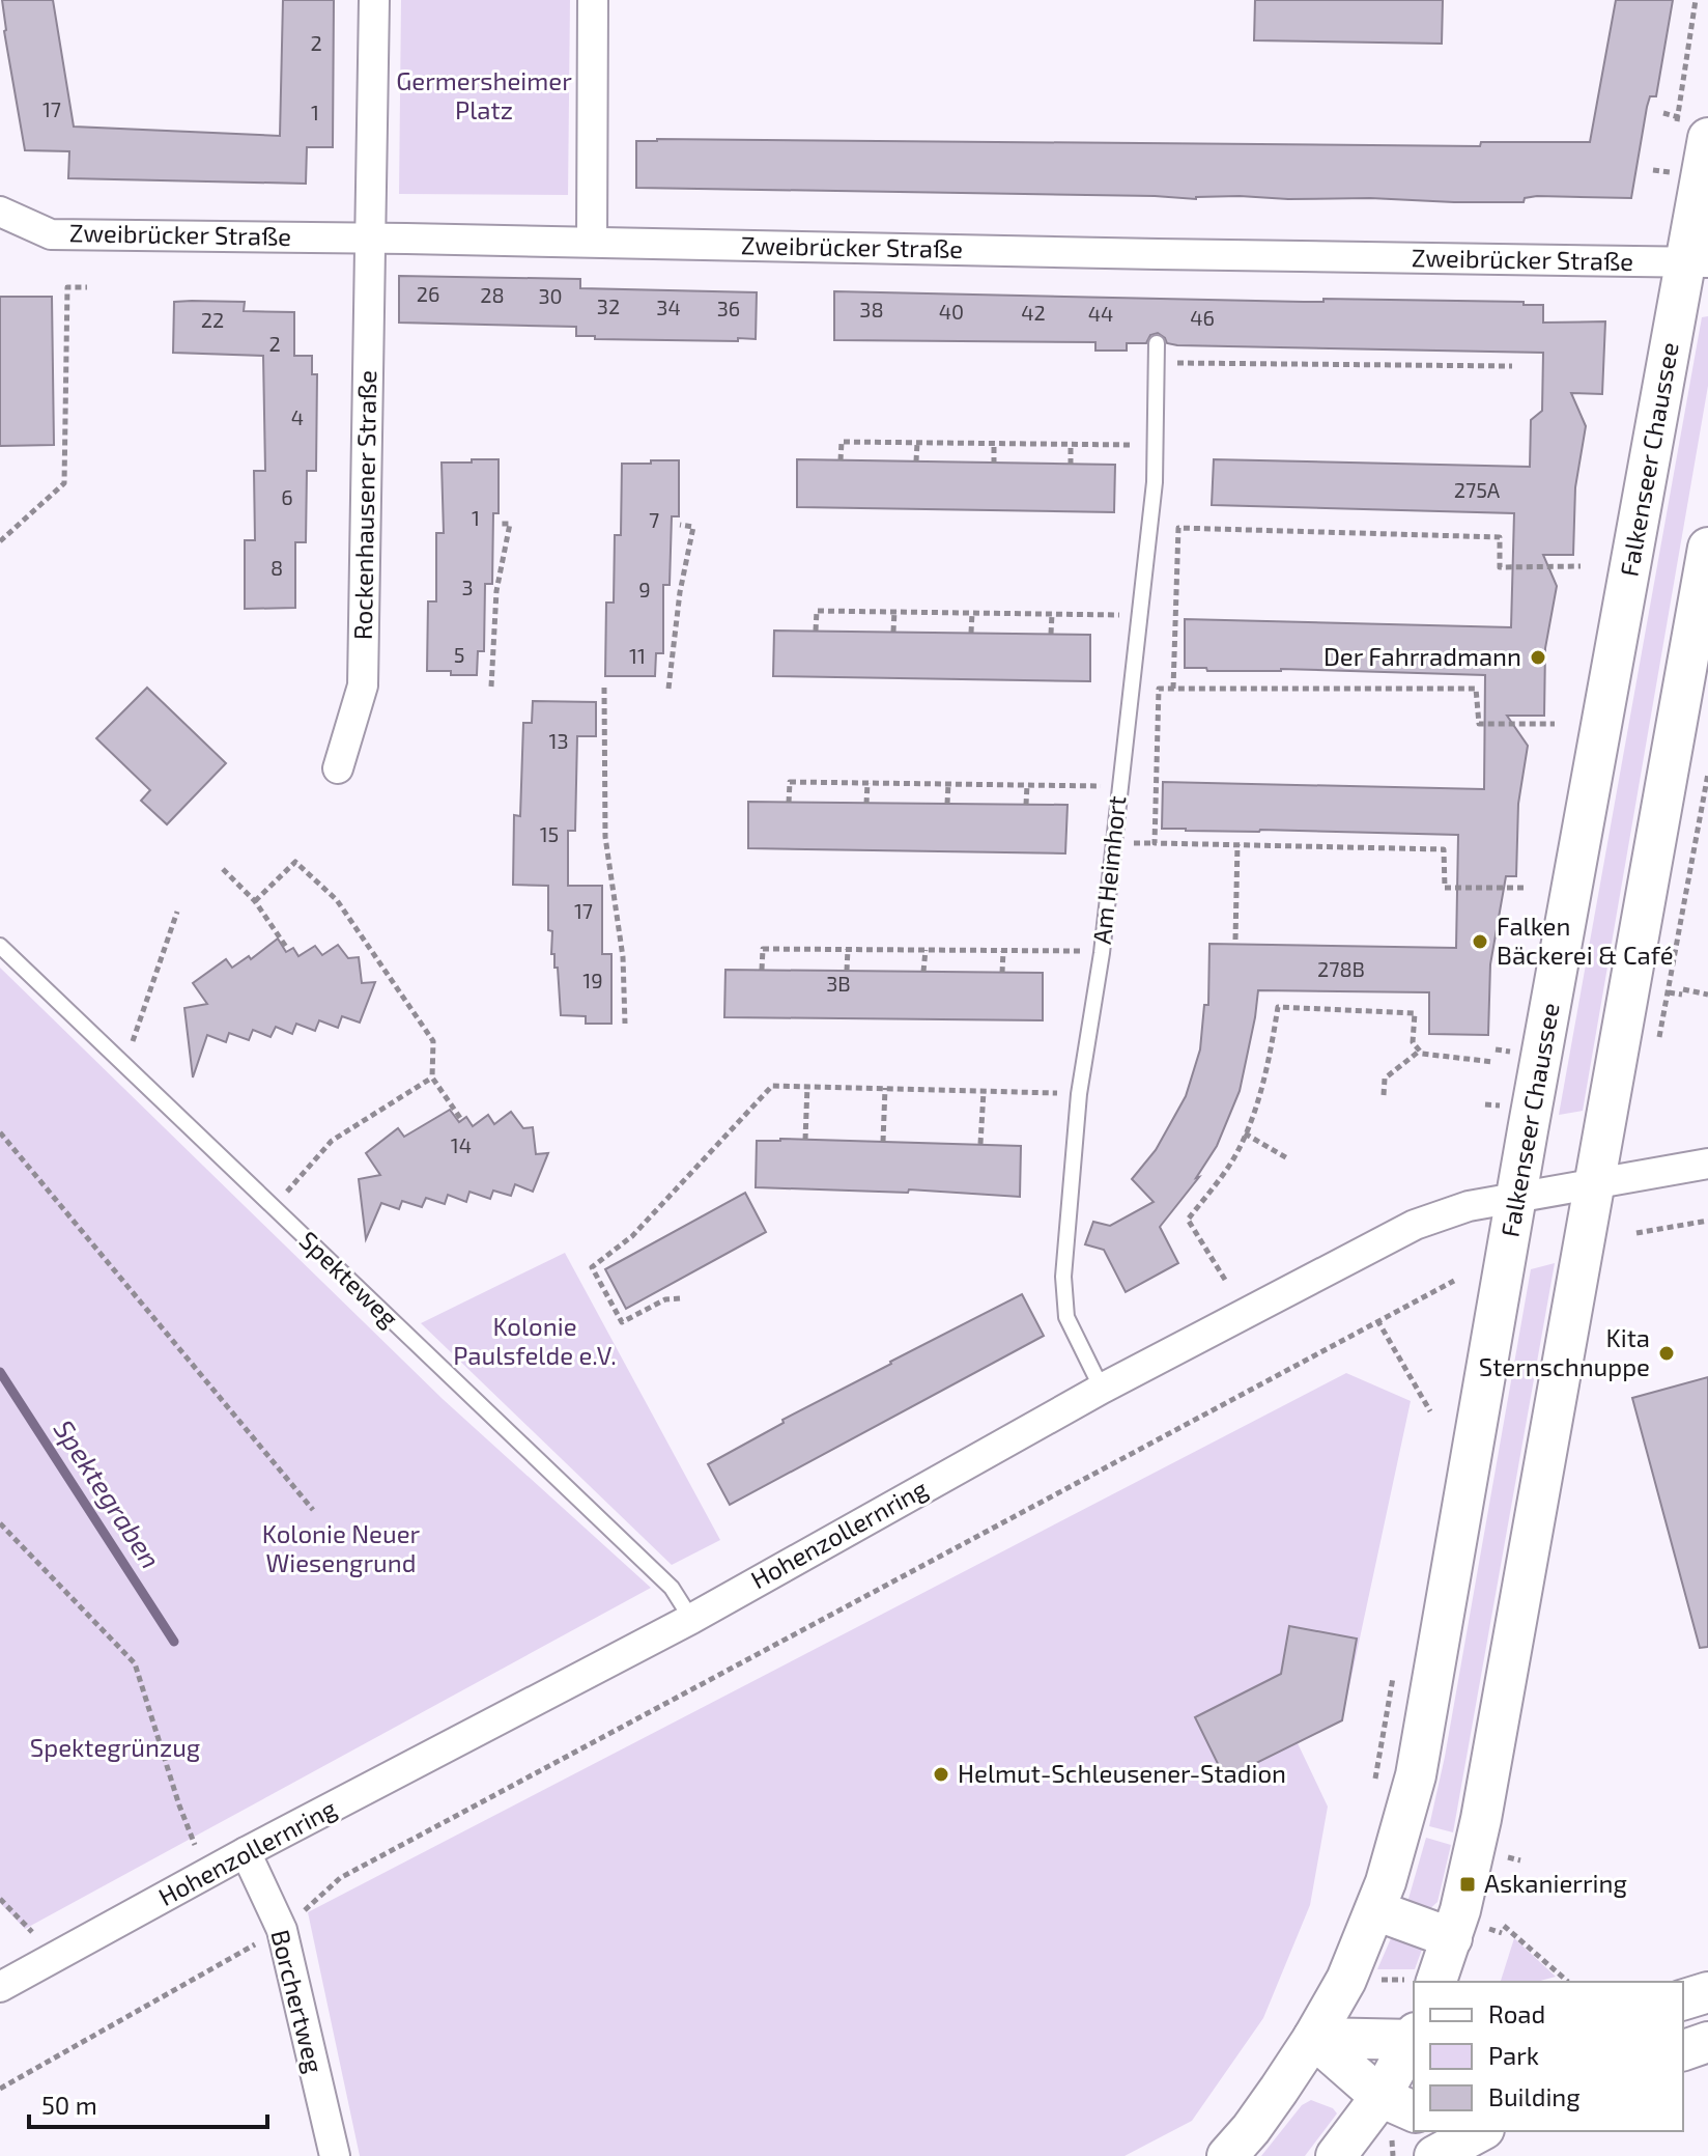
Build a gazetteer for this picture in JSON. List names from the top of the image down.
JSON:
{
  "streets": {
    "main road": ["Falkenseer Chaussee"],
    "street": [
      "Zweibrücker Straße",
      "Rockenhausener Straße",
      "Hohenzollernring",
      "Borchertweg"
    ],
    "lane": ["Am Heimhort", "Spekteweg"]
  },
  "crossings": [
    ["Zweibrücker Straße", "Falkenseer Chaussee"],
    ["Zweibrücker Straße", "Rockenhausener Straße"],
    ["Falkenseer Chaussee", "Hohenzollernring"],
    ["Am Heimhort", "Hohenzollernring"],
    ["Spekteweg", "Hohenzollernring"],
    ["Hohenzollernring", "Borchertweg"]
  ],
  "water": ["Spektegraben"],
  "parks": [
    "Germersheimer Platz",
    "Kolonie Paulsfelde e.V.",
    "Kolonie Neuer Wiesengrund",
    "Spektegrünzug"
  ],
  "places": {
    "other": [
      "Der Fahrradmann",
      "Falken Bäckerei & Café",
      "Kita Sternschnuppe",
      "Helmut-Schleusener-Stadion"
    ],
    "transit": ["Askanierring"]
  },
  "house_numbers": [
    "2",
    "17",
    "1",
    "26",
    "28",
    "30",
    "32",
    "34",
    "36",
    "38",
    "40",
    "42",
    "44",
    "46",
    "22",
    "2",
    "4",
    "275A",
    "6",
    "1",
    "7",
    "8",
    "3",
    "9",
    "5",
    "11",
    "13",
    "15",
    "17",
    "278B",
    "19",
    "3B",
    "14"
  ],
  "legend": ["Road", "Park", "Building"],
  "scale_bar": "50 m"
}
